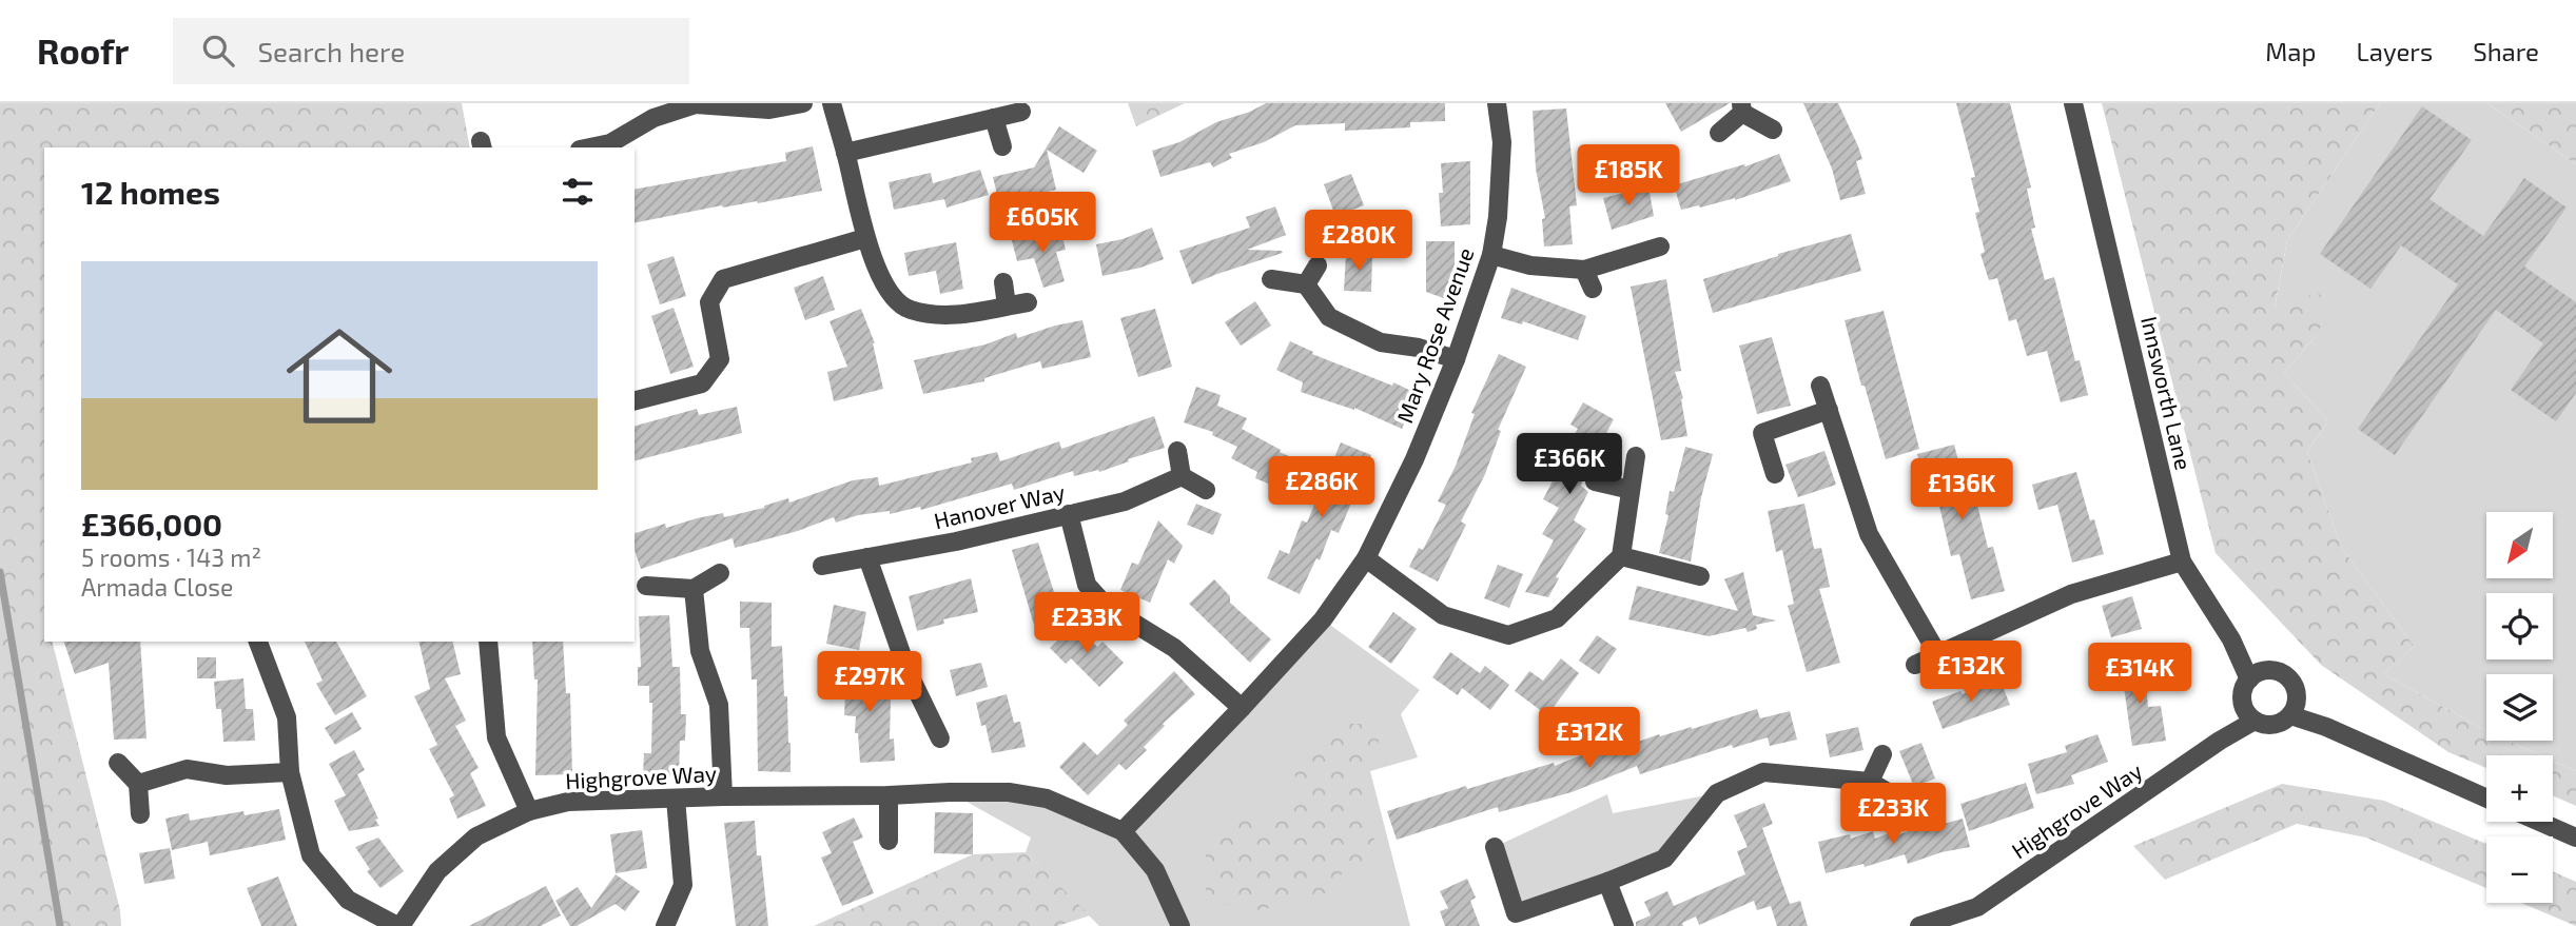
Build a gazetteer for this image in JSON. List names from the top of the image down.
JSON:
{
  "streets": {
    "street": [
      "Mary Rose Avenue",
      "Innsworth Lane",
      "Hanover Way",
      "Highgrove Way"
    ]
  },
  "crossings": [
    ["Mary Rose Avenue", "Highgrove Way"],
    ["Innsworth Lane", "Highgrove Way"]
  ],
  "north": "bottom left",
  "page": {
    "header": "Roofr",
    "search": "Search here",
    "nav": ["Map", "Layers", "Share"],
    "price": [
      "£185K",
      "£605K",
      "£280K",
      "£366K",
      "£286K",
      "£136K",
      "£233K",
      "£132K",
      "£314K",
      "£297K",
      "£312K",
      "£233K"
    ],
    "heading": "12 homes",
    "list": [
      {
        "name": "£366,000",
        "note": "5 rooms · 143 m² · Armada Close"
      }
    ],
    "map_buttons": ["+", "−"]
  }
}
